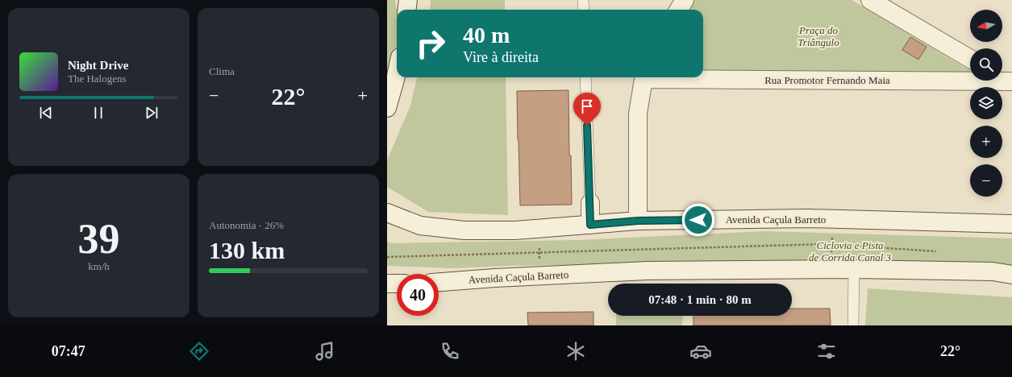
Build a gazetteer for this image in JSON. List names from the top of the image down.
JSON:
{
  "streets": {
    "street": ["Rua Promotor Fernando Maia", "Avenida Caçula Barreto"]
  },
  "parks": ["Praça do Triângulo", "Ciclovia e Pista de Corrida Canal 3"],
  "north": "left",
  "page": {
    "tile": [
      "Clima",
      ["39", "km/h"],
      ["Autonomia · 26%", "130 km"]
    ],
    "map_buttons": ["+", "−"],
    "turn": ["40 m", "Vire à direita"],
    "song": ["Night Drive", "The Halogens"],
    "heat": ["−", "22°", "+"],
    "limit": "40",
    "trip": "07:48 · 1 min · 80 m",
    "tabs": ["07:47", "22°"]
  }
}
